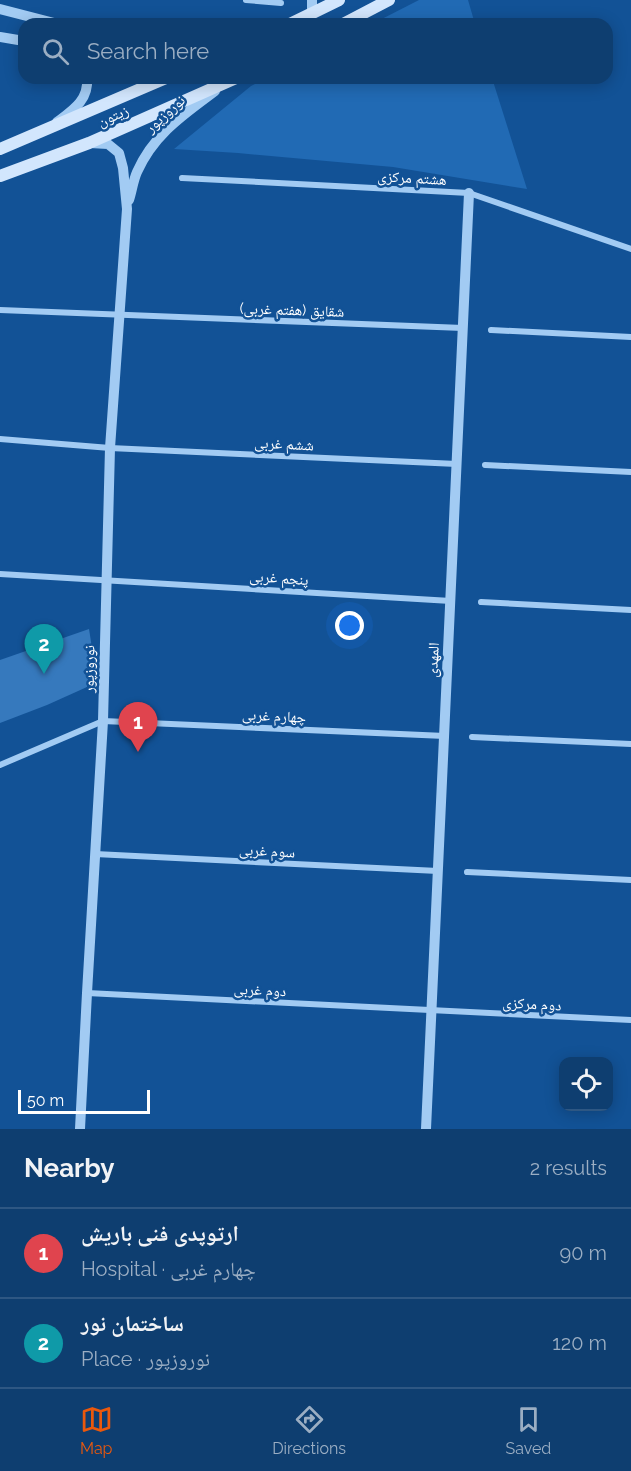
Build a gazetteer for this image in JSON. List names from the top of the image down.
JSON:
{
  "streets": {
    "main road": ["زیتون"],
    "street": [
      "نوروزپور",
      "هشتم مرکزی",
      "شقایق (هفتم غربی)",
      "ششم غربی",
      "پنجم غربی",
      "المهدی",
      "چهارم غربی",
      "سوم غربی",
      "دوم غربی",
      "دوم مرکزی"
    ]
  },
  "crossings": [
    ["نوروزپور", "زیتون"],
    ["نوروزپور", "شقایق (هفتم غربی)"],
    ["نوروزپور", "ششم غربی"],
    ["نوروزپور", "پنجم غربی"],
    ["نوروزپور", "چهارم غربی"],
    ["نوروزپور", "سوم غربی"],
    ["نوروزپور", "دوم غربی"],
    ["هشتم مرکزی", "المهدی"],
    ["شقایق (هفتم غربی)", "المهدی"],
    ["ششم غربی", "المهدی"],
    ["پنجم غربی", "المهدی"],
    ["المهدی", "چهارم غربی"],
    ["المهدی", "سوم غربی"],
    ["المهدی", "دوم غربی"],
    ["المهدی", "دوم مرکزی"],
    ["دوم غربی", "دوم مرکزی"]
  ],
  "scale_bar": "50 m",
  "page": {
    "search": "Search here",
    "pins": ["2", "1"],
    "scale": "50 m",
    "heading": ["Nearby", "2 results"],
    "list": [
      {
        "mark": "1",
        "name": "ارتوپدی فنی باریش",
        "note": "Hospital · چهارم غربی",
        "value": "90 m"
      },
      {
        "mark": "2",
        "name": "ساختمان نور",
        "note": "Place · نوروزپور",
        "value": "120 m"
      }
    ],
    "nav": ["Map", "Directions", "Saved"]
  }
}
